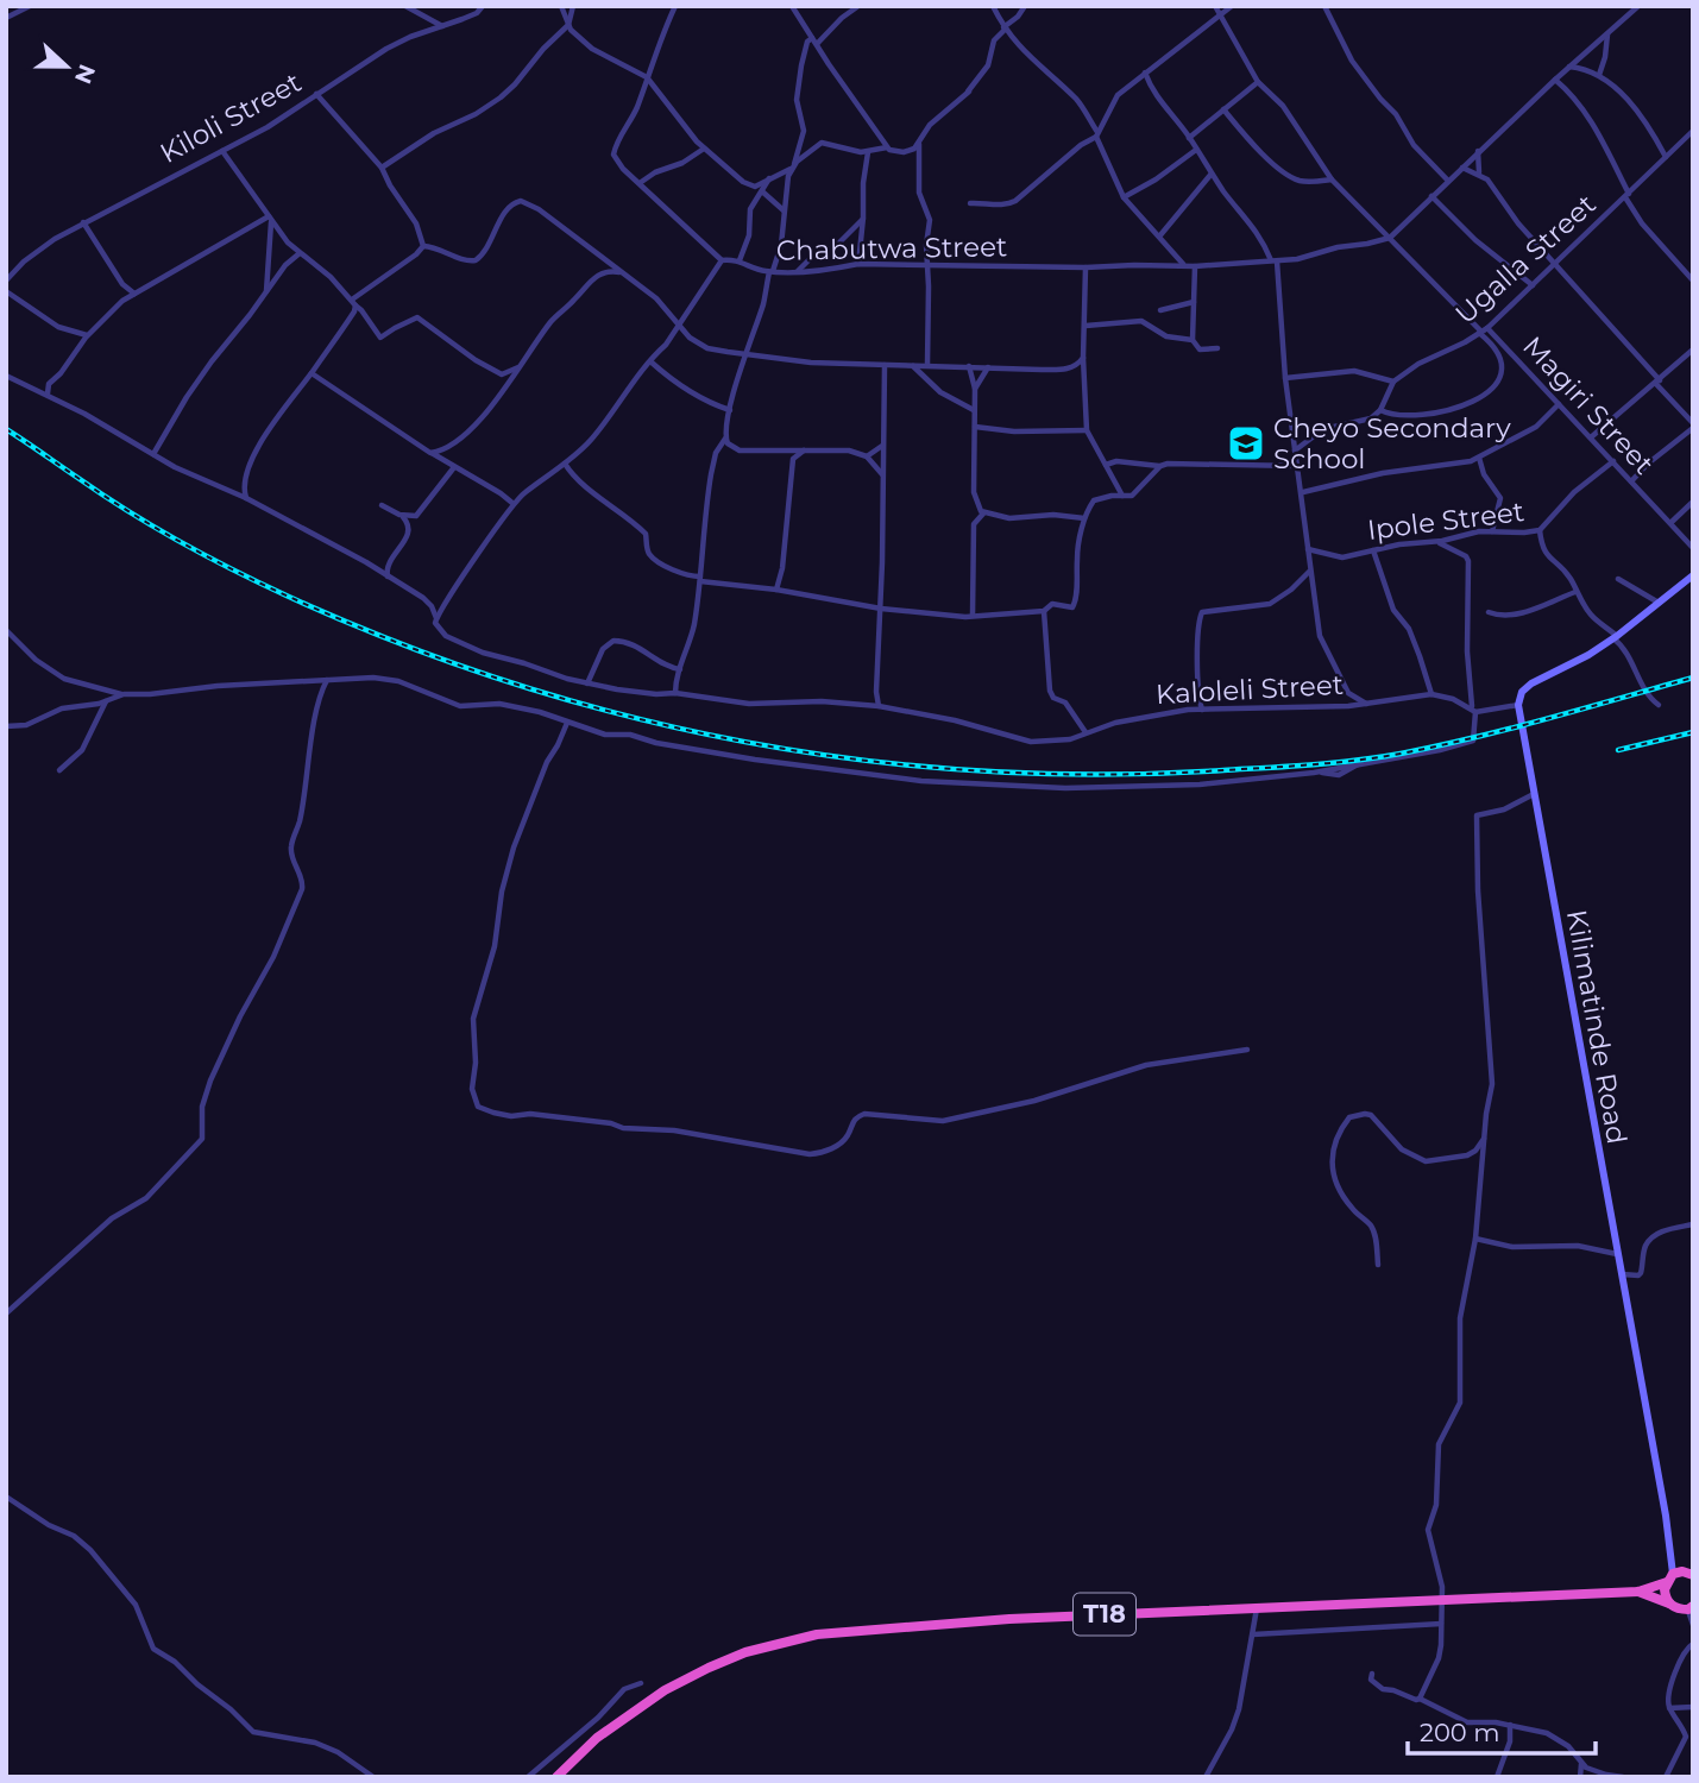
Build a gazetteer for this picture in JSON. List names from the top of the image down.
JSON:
{
  "streets": {
    "highway": ["T18"],
    "main road": ["Kilimatinde Road"],
    "street": [
      "Kiloli Street",
      "Chabutwa Street",
      "Ugalla Street",
      "Magiri Street",
      "Ipole Street",
      "Kaloleli Street"
    ]
  },
  "crossings": [
    ["Ugalla Street", "Magiri Street"],
    ["Magiri Street", "Ipole Street"],
    ["Kaloleli Street", "Kilimatinde Road"],
    ["Kilimatinde Road", "T18"]
  ],
  "places": {
    "school or university": ["Cheyo Secondary School"]
  },
  "scale_bar": "200 m",
  "north": "right"
}
